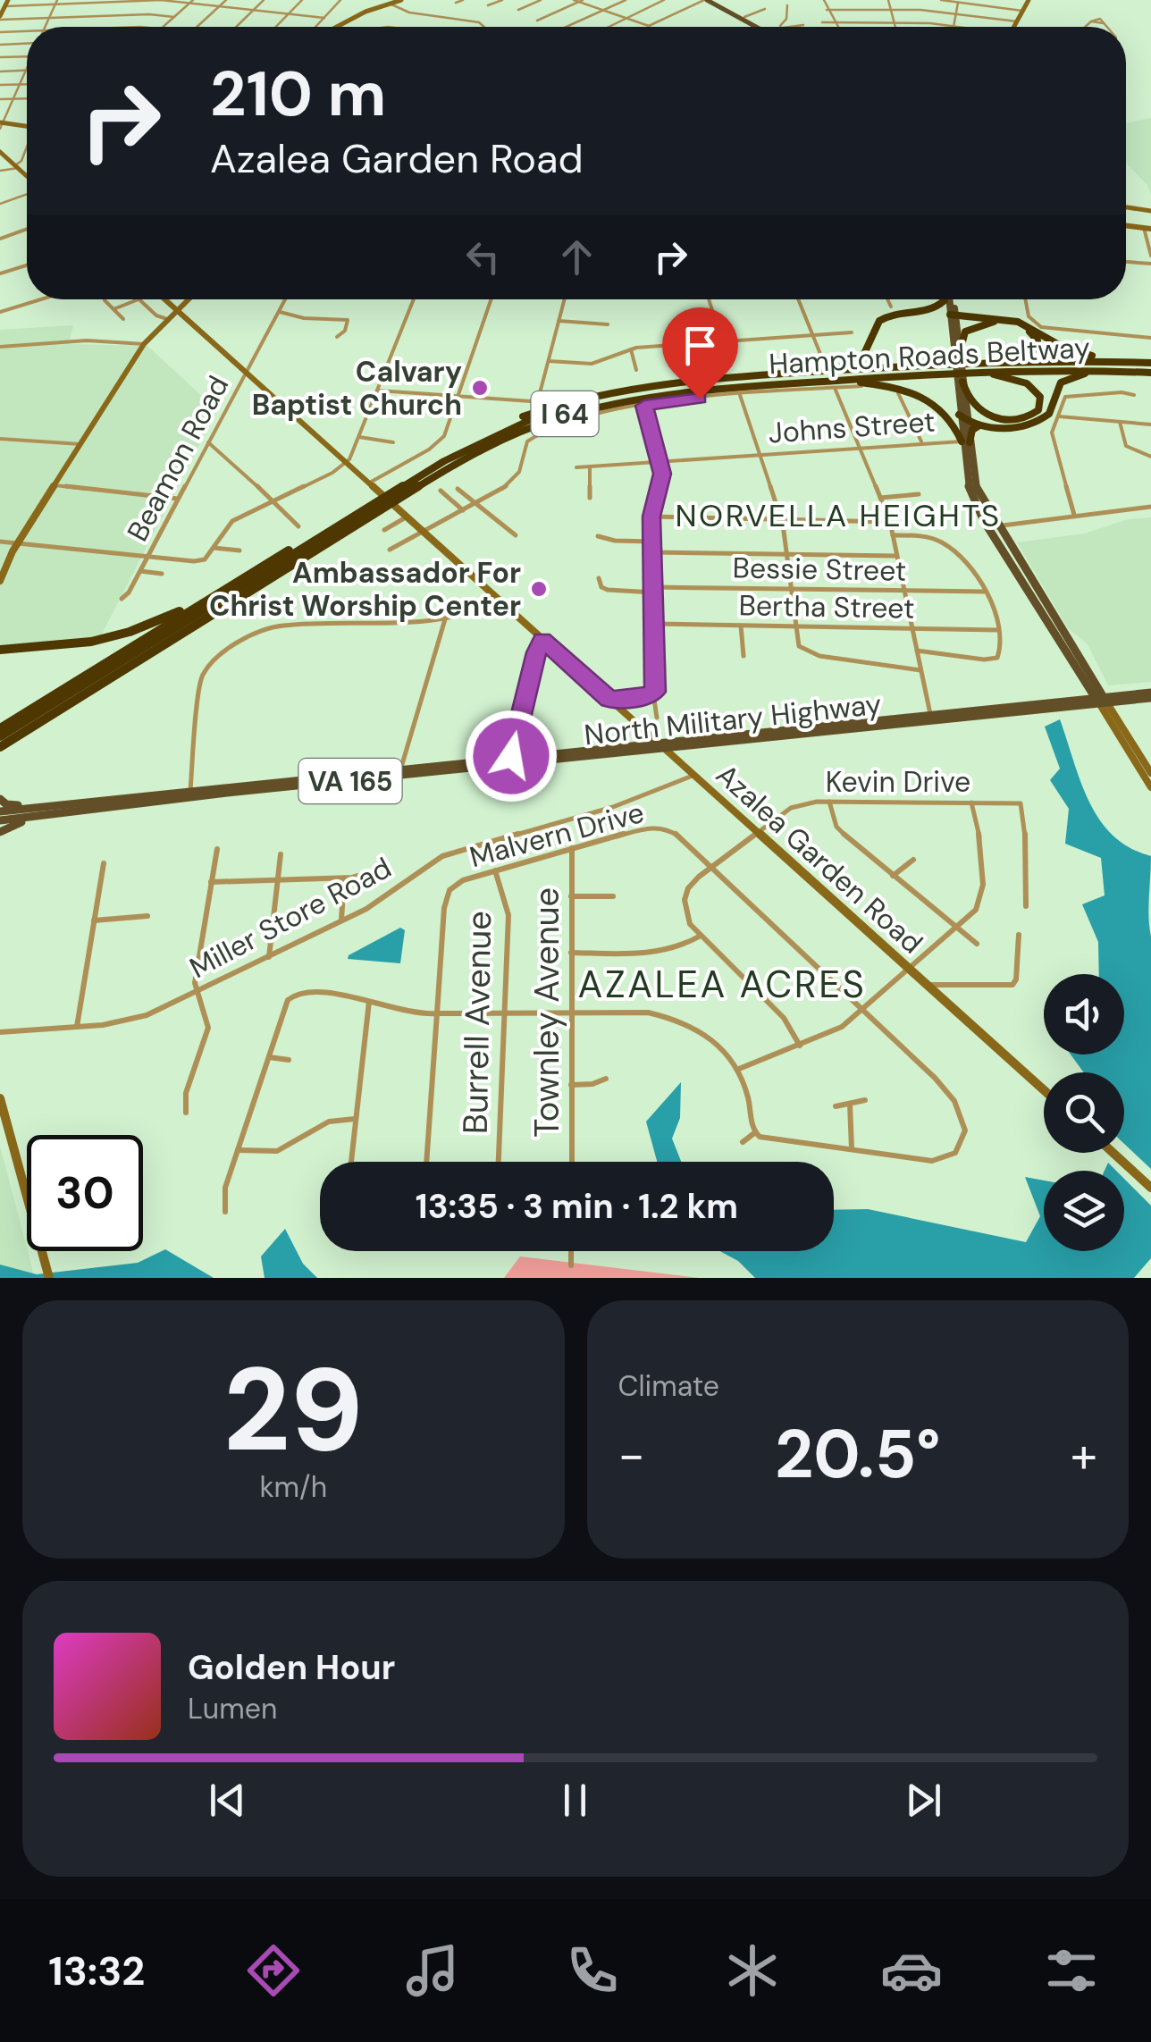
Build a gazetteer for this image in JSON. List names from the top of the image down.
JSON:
{
  "streets": {
    "highway": ["Hampton Roads Beltway", "I 64"],
    "main road": ["North Military Highway", "VA 165", "Azalea Garden Road"],
    "street": [
      "Johns Street",
      "Beamon Road",
      "Bessie Street",
      "Bertha Street",
      "Kevin Drive",
      "Malvern Drive",
      "Miller Store Road",
      "Townley Avenue",
      "Burrell Avenue"
    ]
  },
  "crossings": [
    ["Beamon Road", "Azalea Garden Road"],
    ["North Military Highway", "Azalea Garden Road"],
    ["Kevin Drive", "Malvern Drive"],
    ["Kevin Drive", "Azalea Garden Road"],
    ["Malvern Drive", "Townley Avenue"],
    ["Malvern Drive", "Burrell Avenue"],
    ["Azalea Garden Road", "Miller Store Road"]
  ],
  "districts": ["NORVELLA HEIGHTS", "AZALEA ACRES"],
  "places": ["Calvary Baptist Church", "Ambassador For Christ Worship Center"],
  "page": {
    "turn": ["210 m", "Azalea Garden Road"],
    "limit": "30",
    "trip": "13:35 · 3 min · 1.2 km",
    "tile": [
      ["29", "km/h"],
      "Climate"
    ],
    "heat": ["−", "20.5°", "+"],
    "song": ["Golden Hour", "Lumen"],
    "tabs": "13:32"
  }
}
